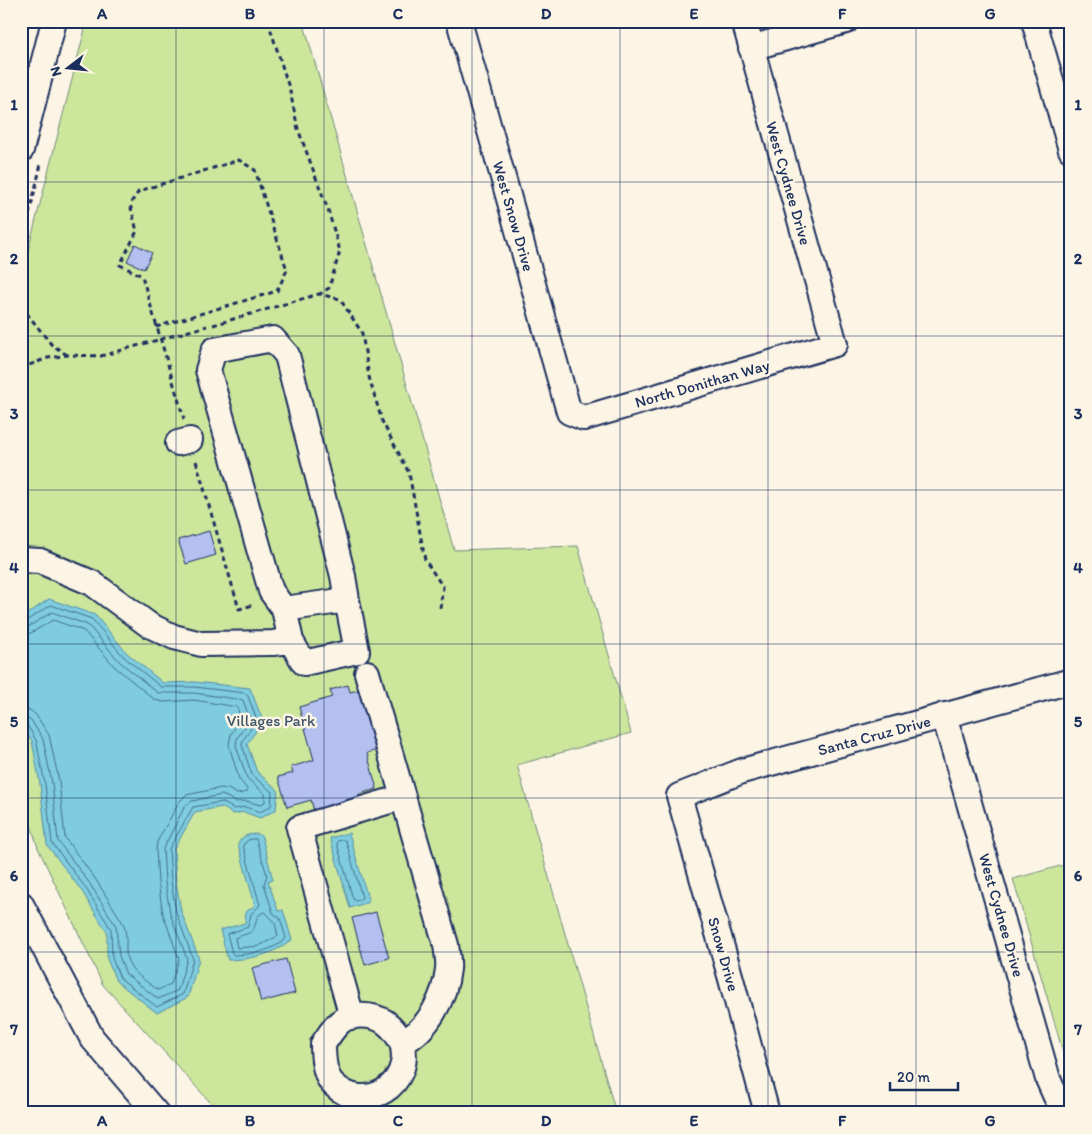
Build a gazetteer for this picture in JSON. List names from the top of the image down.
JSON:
{
  "streets": {
    "street": [
      "West Cydnee Drive",
      "West Snow Drive",
      "North Donithan Way",
      "Santa Cruz Drive",
      "Snow Drive"
    ]
  },
  "crossings": [
    ["West Cydnee Drive", "North Donithan Way"],
    ["West Cydnee Drive", "Santa Cruz Drive"],
    ["West Snow Drive", "North Donithan Way"],
    ["Santa Cruz Drive", "Snow Drive"]
  ],
  "parks": ["Villages Park"],
  "scale_bar": "20 m",
  "north": "left",
  "grid": {
    "columns": [
      "A",
      "B",
      "C",
      "D",
      "E",
      "F",
      "G"
    ],
    "rows": [
      "1",
      "2",
      "3",
      "4",
      "5",
      "6",
      "7"
    ]
  }
}
